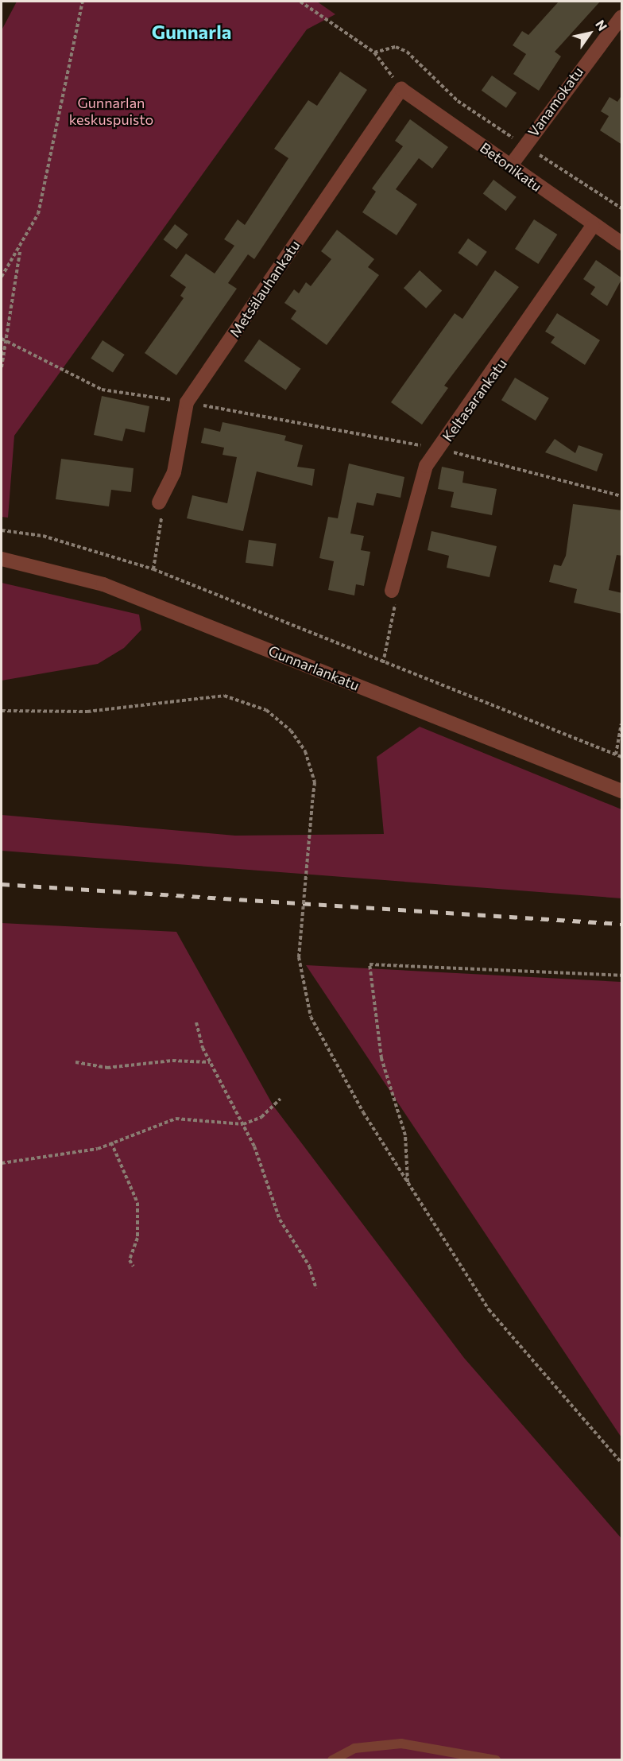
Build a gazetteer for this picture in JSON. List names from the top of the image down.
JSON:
{
  "streets": {
    "street": [
      "Vanamokatu",
      "Betonikatu",
      "Metsälauhankatu",
      "Keltasarankatu",
      "Gunnarlankatu"
    ]
  },
  "crossings": [
    ["Vanamokatu", "Betonikatu"],
    ["Betonikatu", "Metsälauhankatu"],
    ["Betonikatu", "Keltasarankatu"]
  ],
  "districts": ["Gunnarla"],
  "parks": ["Gunnarlan keskuspuisto"],
  "north": "top right"
}
